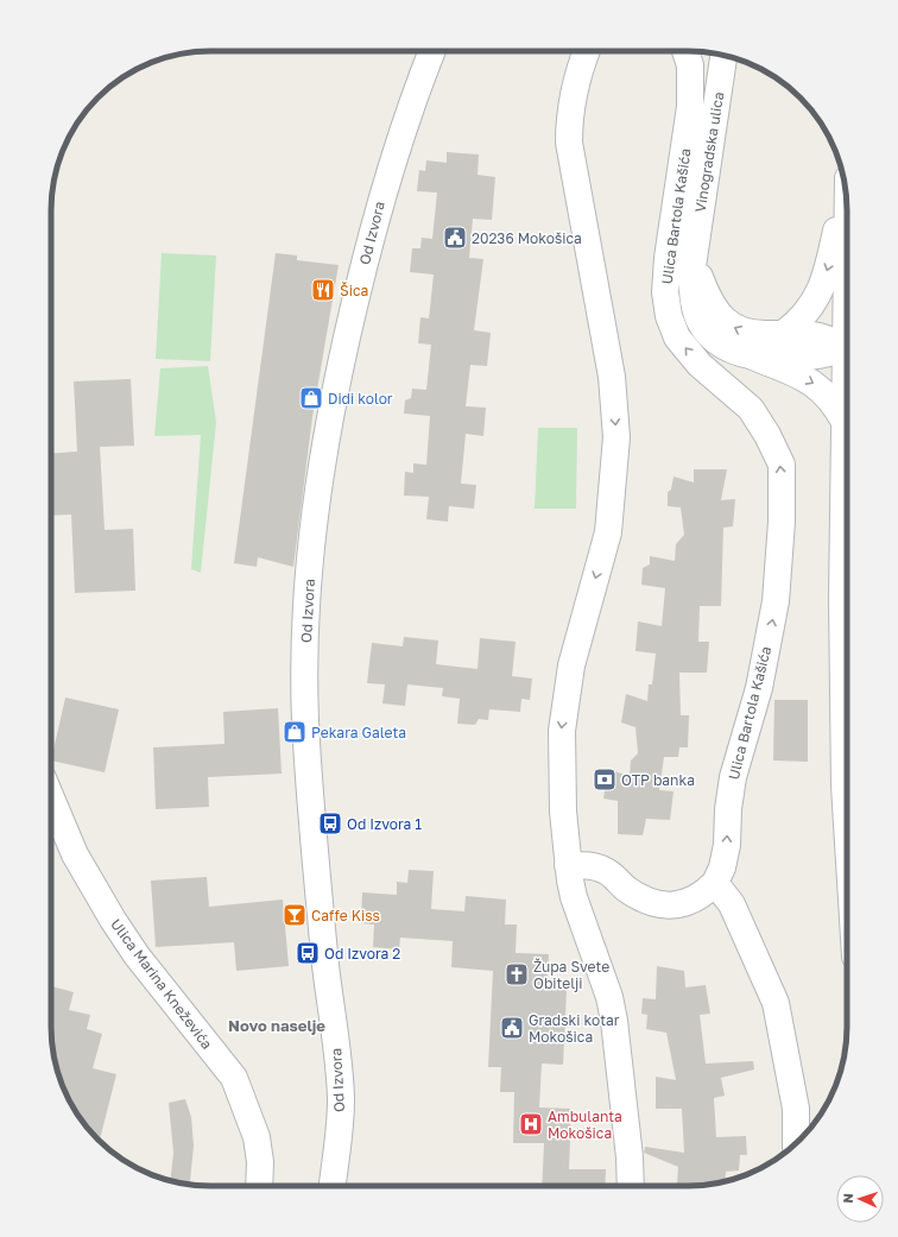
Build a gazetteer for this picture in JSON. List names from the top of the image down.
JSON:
{
  "streets": {
    "street": [
      "Vinogradska ulica",
      "Ulica Bartola Kašića",
      "Od Izvora",
      "Ulica Marina Kneževića"
    ]
  },
  "districts": ["Novo naselje"],
  "places": {
    "public building": ["20236 Mokošica", "Gradski kotar Mokošica"],
    "restaurant": ["Šica"],
    "shop": ["Didi kolor", "Pekara Galeta"],
    "bank": ["OTP banka"],
    "bus stop": ["Od Izvora 1", "Od Izvora 2"],
    "bar": ["Caffe Kiss"],
    "church": ["Župa Svete Obitelji"],
    "hospital": ["Ambulanta Mokošica"]
  },
  "north": "left"
}
